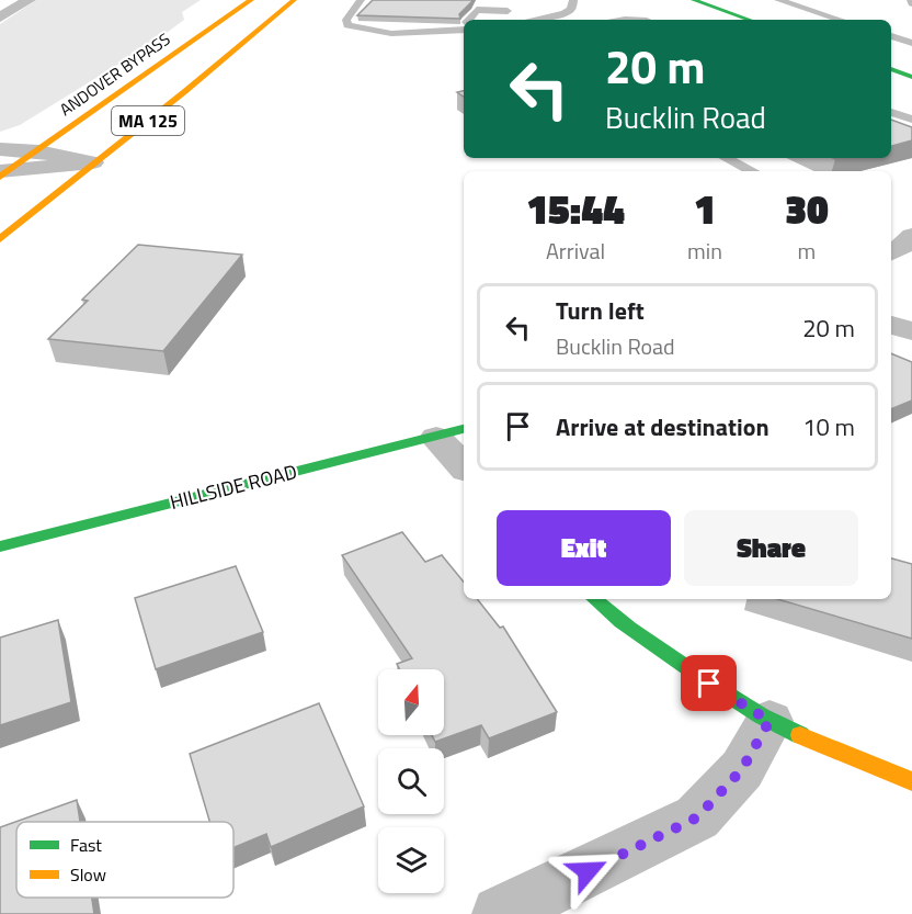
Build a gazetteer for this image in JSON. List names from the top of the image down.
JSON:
{
  "streets": {
    "main road": ["ANDOVER BYPASS", "MA 125", "HILLSIDE ROAD"]
  },
  "legend": ["Fast", "Slow"],
  "north": "top",
  "page": {
    "turn": ["20 m", "Bucklin Road"],
    "eta": [
      "15:44",
      "Arrival",
      "1",
      "min",
      "30",
      "m"
    ],
    "list": [
      {
        "name": "Turn left",
        "note": "Bucklin Road",
        "value": "20 m"
      },
      {
        "name": "Arrive at destination",
        "value": "10 m"
      }
    ],
    "buttons": ["Exit", "Share"]
  }
}
